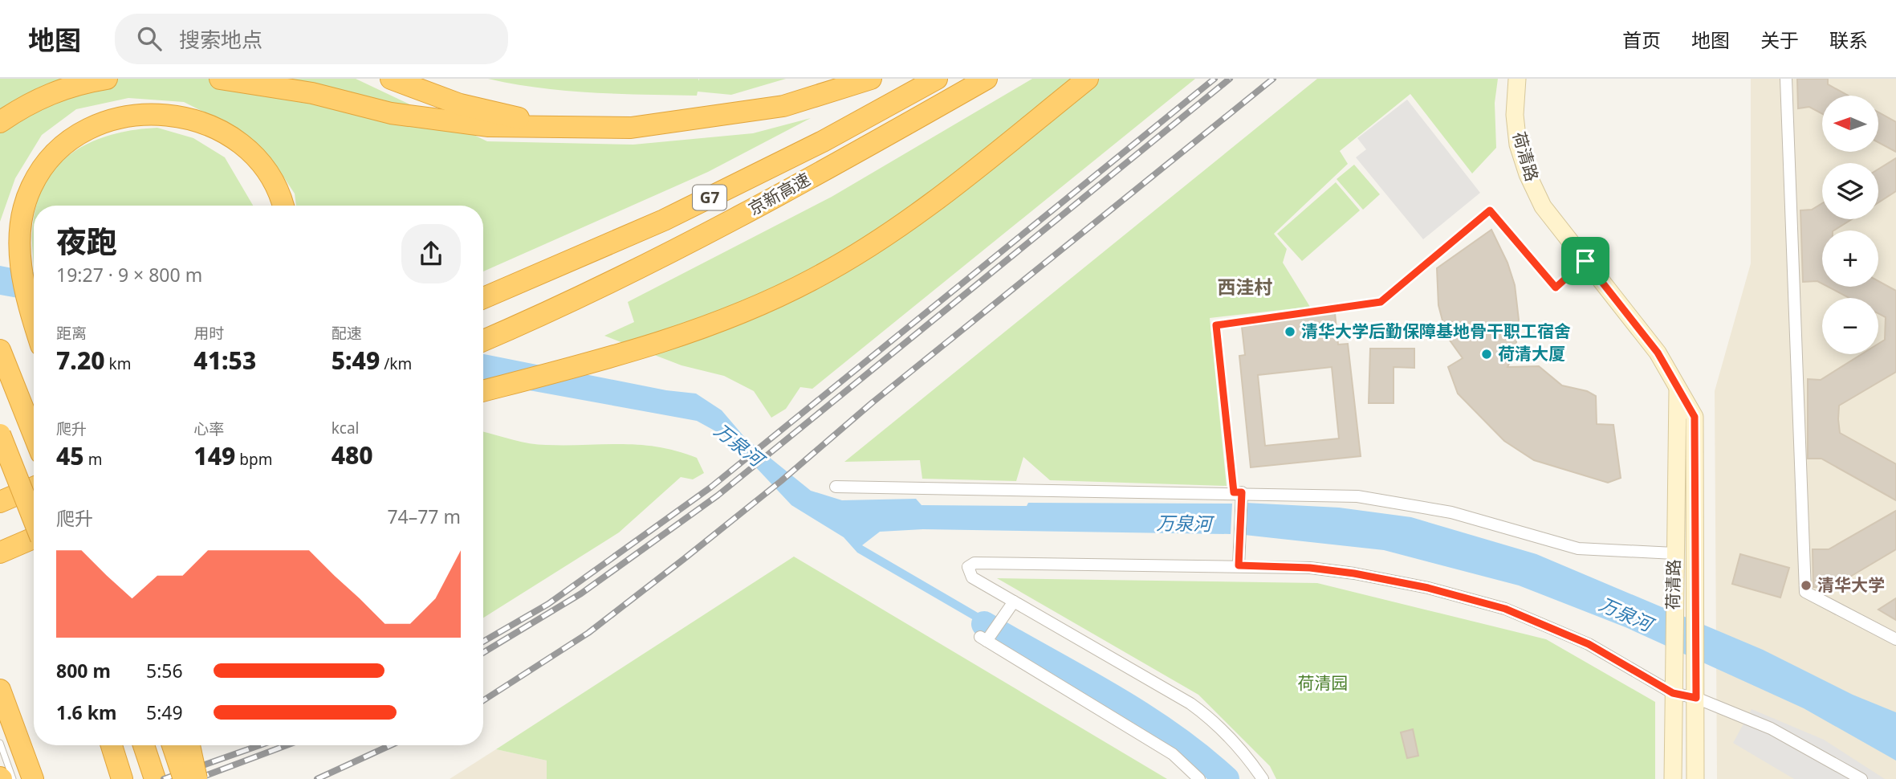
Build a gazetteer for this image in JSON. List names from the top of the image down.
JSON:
{
  "streets": {
    "highway": ["京新高速", "G7"],
    "main road": ["荷清路"]
  },
  "districts": ["西洼村"],
  "water": ["万泉河"],
  "parks": ["荷清园"],
  "places": ["清华大学后勤保障基地骨干职工宿舍", "荷清大厦", "清华大学"],
  "north": "left",
  "page": {
    "header": "地图",
    "search": "搜索地点",
    "nav": [
      "首页",
      "地图",
      "关于",
      "联系"
    ],
    "map_buttons": ["+", "−"],
    "heading": ["夜跑", "19:27 · 9 × 800 m"],
    "stats": [
      ["距离", "7.20 km"],
      ["用时", "41:53"],
      ["配速", "5:49 /km"],
      ["爬升", "45 m"],
      ["心率", "149 bpm"],
      ["kcal", "480"]
    ],
    "chart": ["爬升", "74–77 m"],
    "list": [
      {
        "name": "800 m",
        "note": "5:56"
      },
      {
        "name": "1.6 km",
        "note": "5:49"
      }
    ]
  }
}
